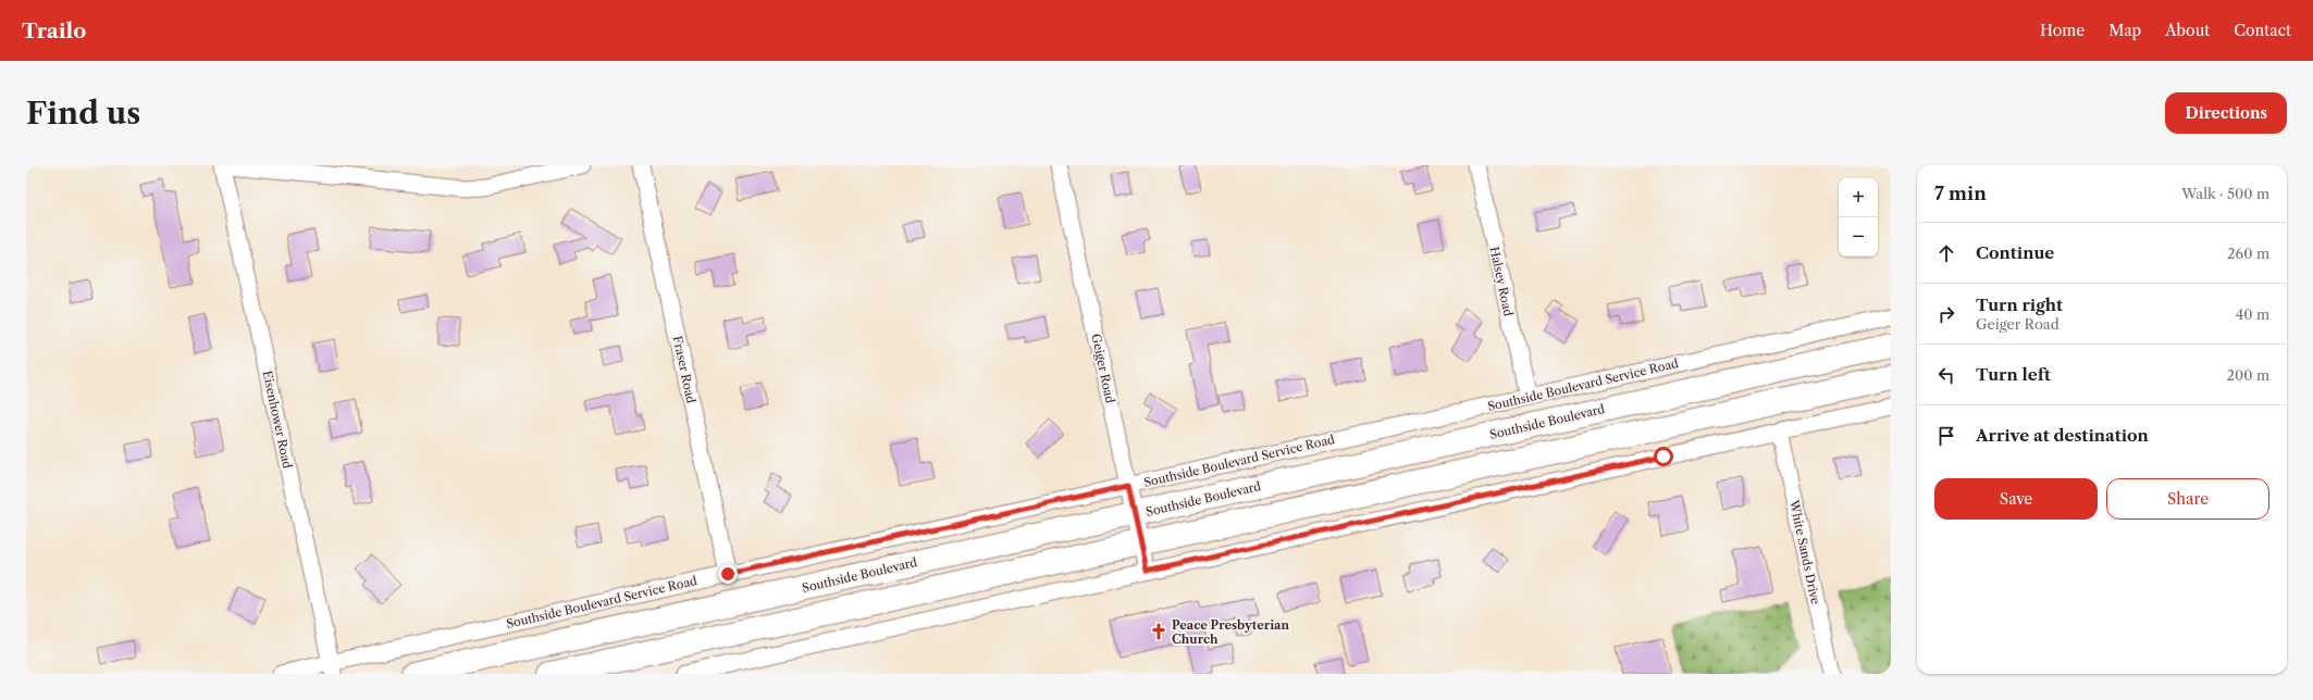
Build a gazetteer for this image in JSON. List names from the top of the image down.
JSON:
{
  "streets": {
    "highway": ["Southside Boulevard"],
    "street": [
      "Halsey Road",
      "Geiger Road",
      "Fraser Road",
      "Southside Boulevard Service Road",
      "Eisenhower Road",
      "White Sands Drive"
    ]
  },
  "crossings": [
    ["Halsey Road", "Southside Boulevard Service Road"],
    ["Geiger Road", "Southside Boulevard Service Road"],
    ["Geiger Road", "Southside Boulevard"],
    ["Fraser Road", "Southside Boulevard Service Road"],
    ["Southside Boulevard Service Road", "Eisenhower Road"]
  ],
  "places": {
    "church": ["Peace Presbyterian Church"]
  },
  "page": {
    "header": "Trailo",
    "nav": [
      "Home",
      "Map",
      "About",
      "Contact"
    ],
    "buttons": [
      "Directions",
      ["Save", "Share"]
    ],
    "title": "Find us",
    "heading": ["7 min", "Walk · 500 m"],
    "map_buttons": ["+", "−"],
    "list": [
      ["Continue", "260 m"],
      ["Turn right", "Geiger Road", "40 m"],
      ["Turn left", "200 m"],
      "Arrive at destination"
    ]
  }
}
